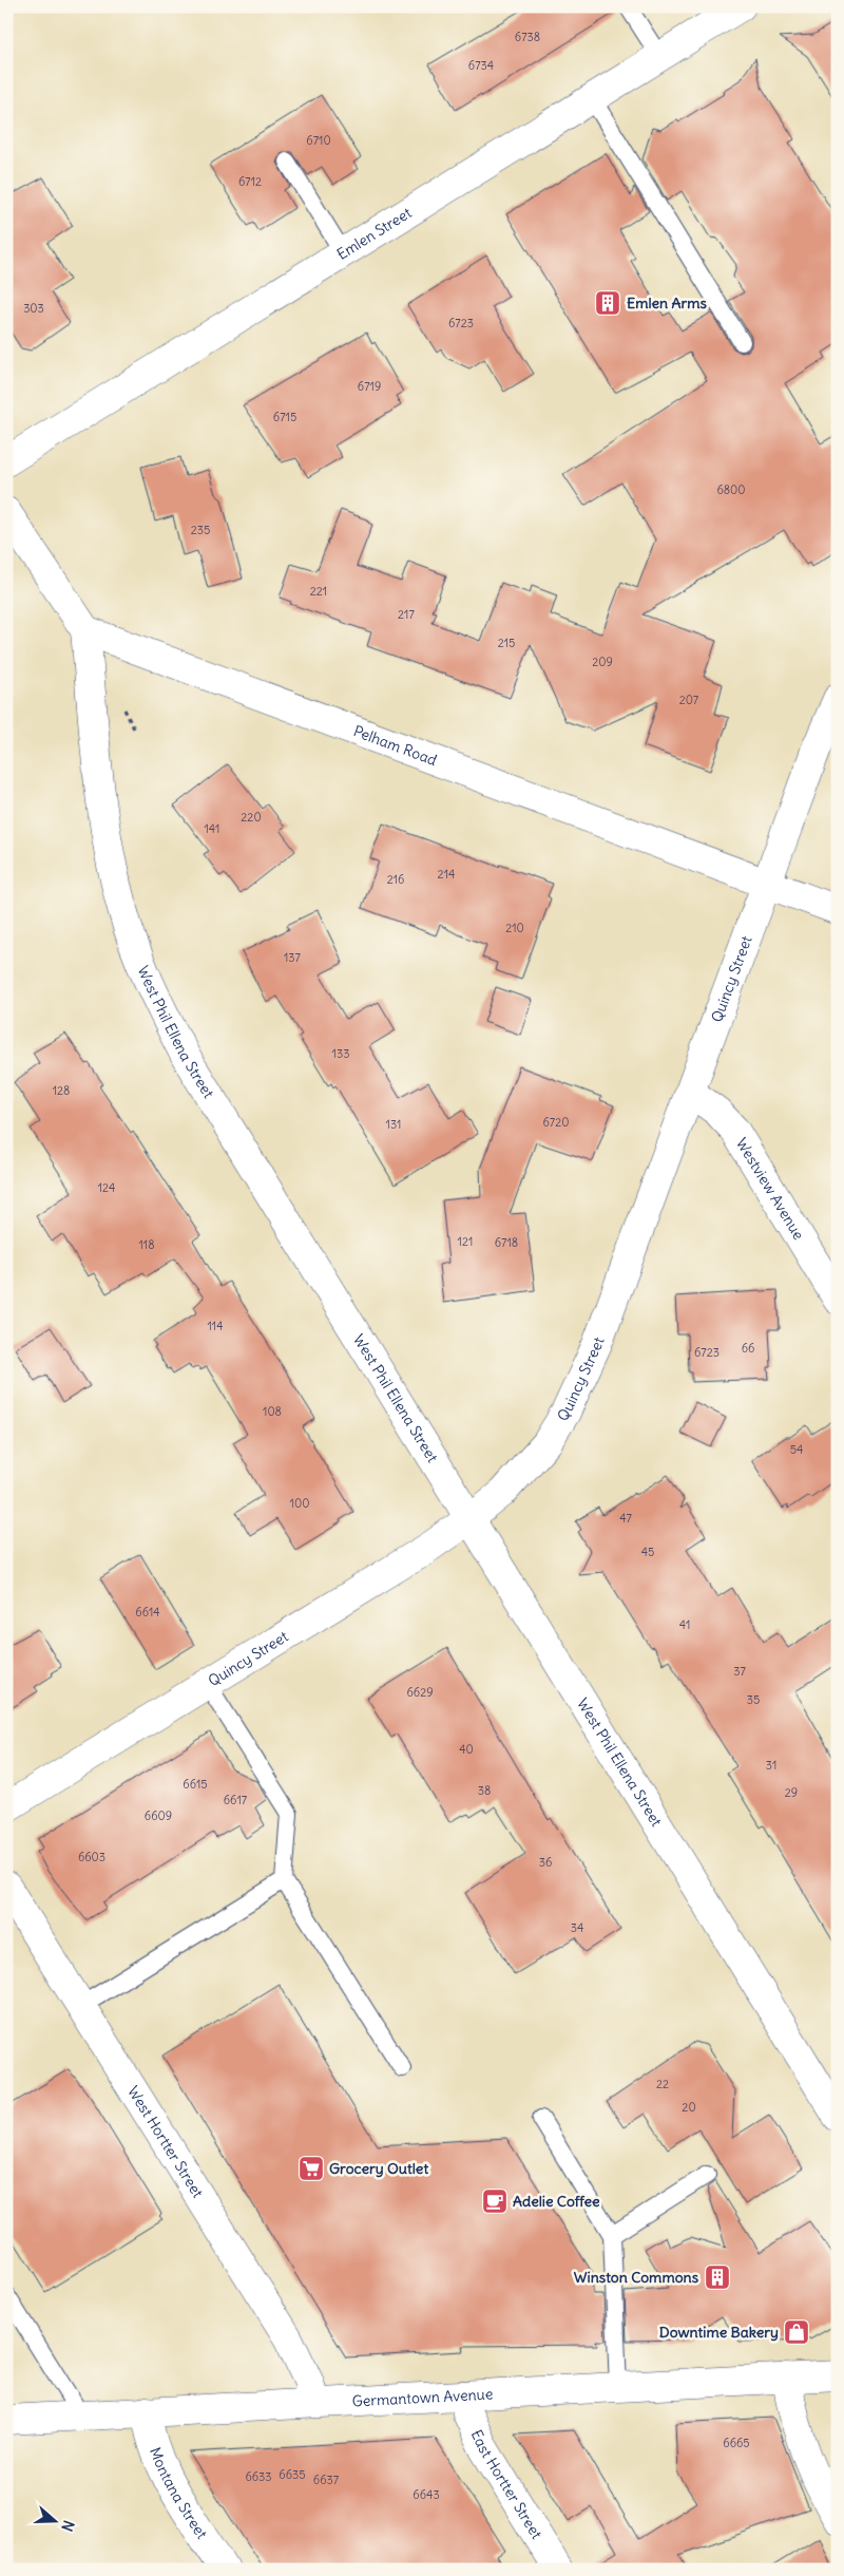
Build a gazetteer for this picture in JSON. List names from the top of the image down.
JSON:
{
  "streets": {
    "street": [
      "Emlen Street",
      "Pelham Road",
      "Quincy Street",
      "West Phil Ellena Street",
      "Westview Avenue",
      "West Hortter Street",
      "Germantown Avenue",
      "East Hortter Street",
      "Montana Street"
    ]
  },
  "crossings": [
    ["Pelham Road", "Quincy Street"],
    ["Pelham Road", "West Phil Ellena Street"],
    ["Quincy Street", "West Phil Ellena Street"],
    ["Quincy Street", "Westview Avenue"],
    ["West Hortter Street", "Germantown Avenue"],
    ["Germantown Avenue", "East Hortter Street"],
    ["Germantown Avenue", "Montana Street"]
  ],
  "places": {
    "building": ["Emlen Arms", "Winston Commons"],
    "supermarket": ["Grocery Outlet"],
    "cafe": ["Adelie Coffee"],
    "shop": ["Downtime Bakery"]
  },
  "house_numbers": [
    "6738",
    "6734",
    "6710",
    "6712",
    "303",
    "6723",
    "6719",
    "6715",
    "6800",
    "235",
    "221",
    "217",
    "215",
    "209",
    "207",
    "220",
    "141",
    "214",
    "216",
    "210",
    "137",
    "133",
    "128",
    "6720",
    "131",
    "124",
    "121",
    "6718",
    "118",
    "114",
    "66",
    "6723",
    "108",
    "54",
    "100",
    "47",
    "45",
    "6614",
    "41",
    "37",
    "6629",
    "35",
    "40",
    "31",
    "6615",
    "38",
    "29",
    "6617",
    "6609",
    "6603",
    "36",
    "34",
    "22",
    "20",
    "6665",
    "6635",
    "6633",
    "6637",
    "6643"
  ],
  "north": "right"
}
